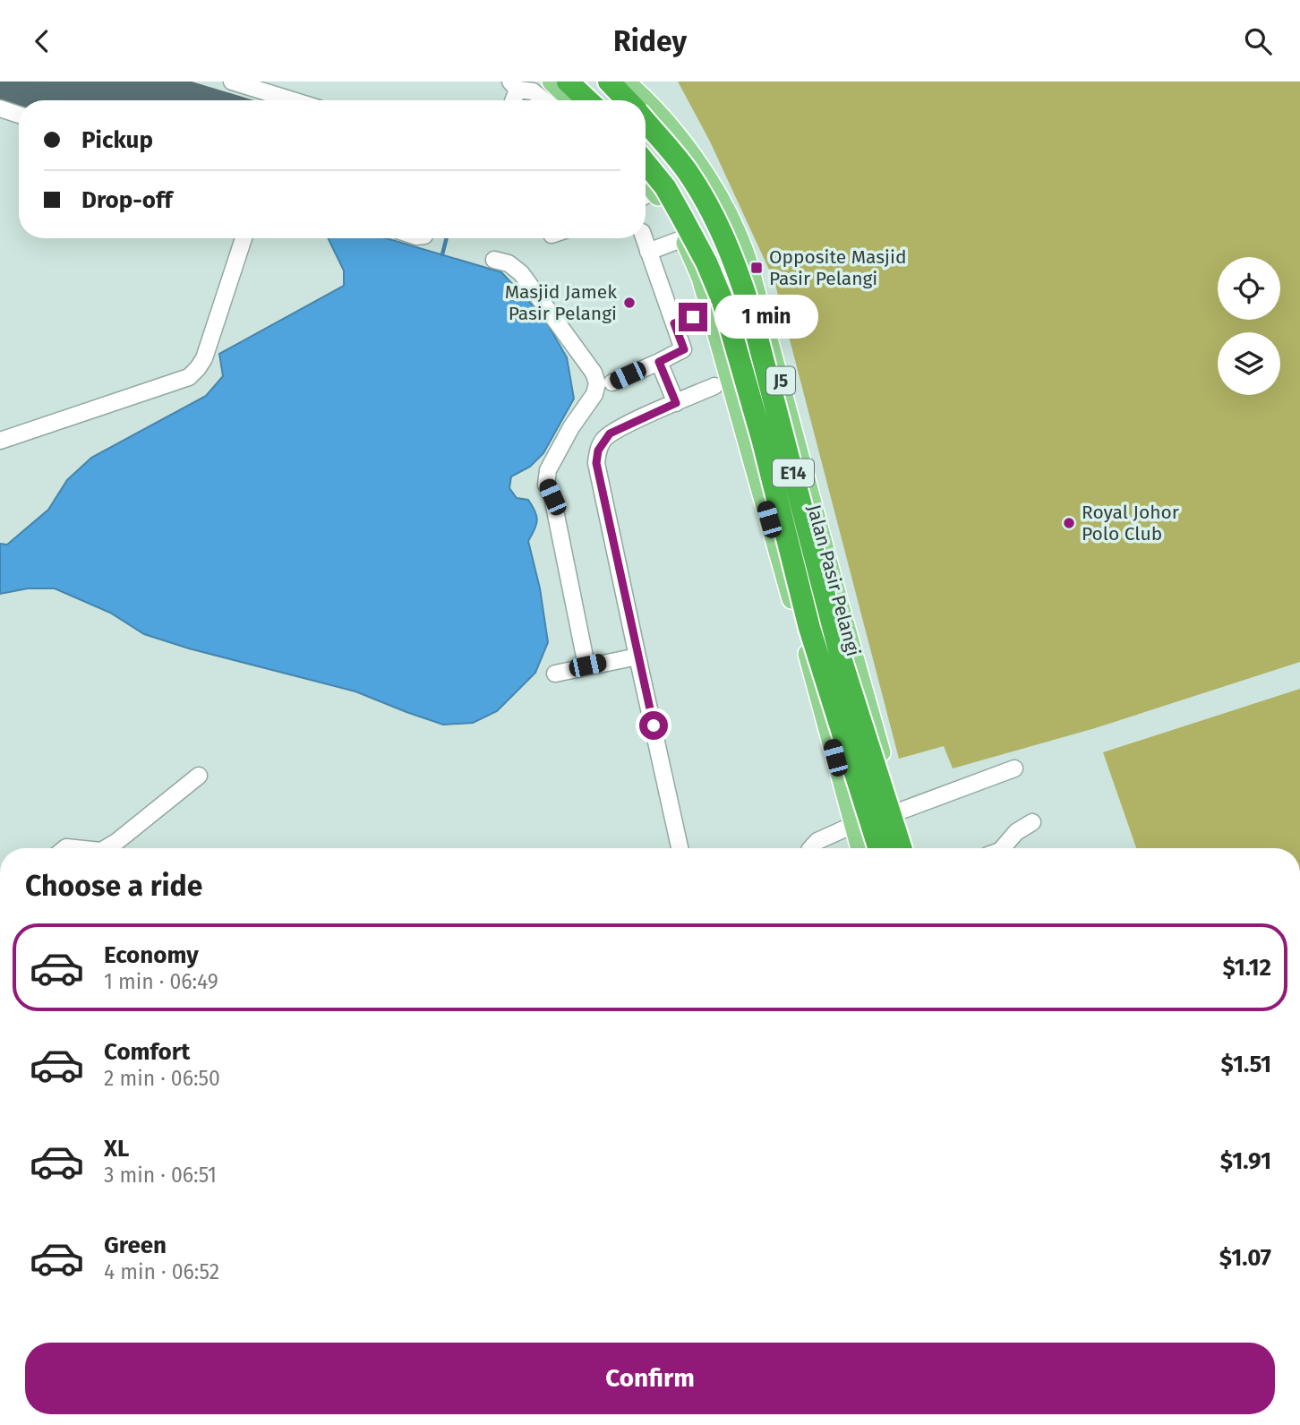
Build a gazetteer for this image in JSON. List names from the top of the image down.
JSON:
{
  "streets": {
    "highway": ["E14"],
    "main road": ["J5", "Jalan Pasir Pelangi"]
  },
  "places": {
    "transit": ["Opposite Masjid Pasir Pelangi"],
    "other": ["Masjid Jamek Pasir Pelangi", "Royal Johor Polo Club"]
  },
  "page": {
    "header": "Ridey",
    "banner": ["Pickup", "Drop-off"],
    "bubble": "1 min",
    "heading": "Choose a ride",
    "list": [
      {
        "name": "Economy",
        "note": "1 min · 06:49",
        "value": "$1.12"
      },
      {
        "name": "Comfort",
        "note": "2 min · 06:50",
        "value": "$1.51"
      },
      {
        "name": "XL",
        "note": "3 min · 06:51",
        "value": "$1.91"
      },
      {
        "name": "Green",
        "note": "4 min · 06:52",
        "value": "$1.07"
      }
    ],
    "buttons": "Confirm"
  }
}
